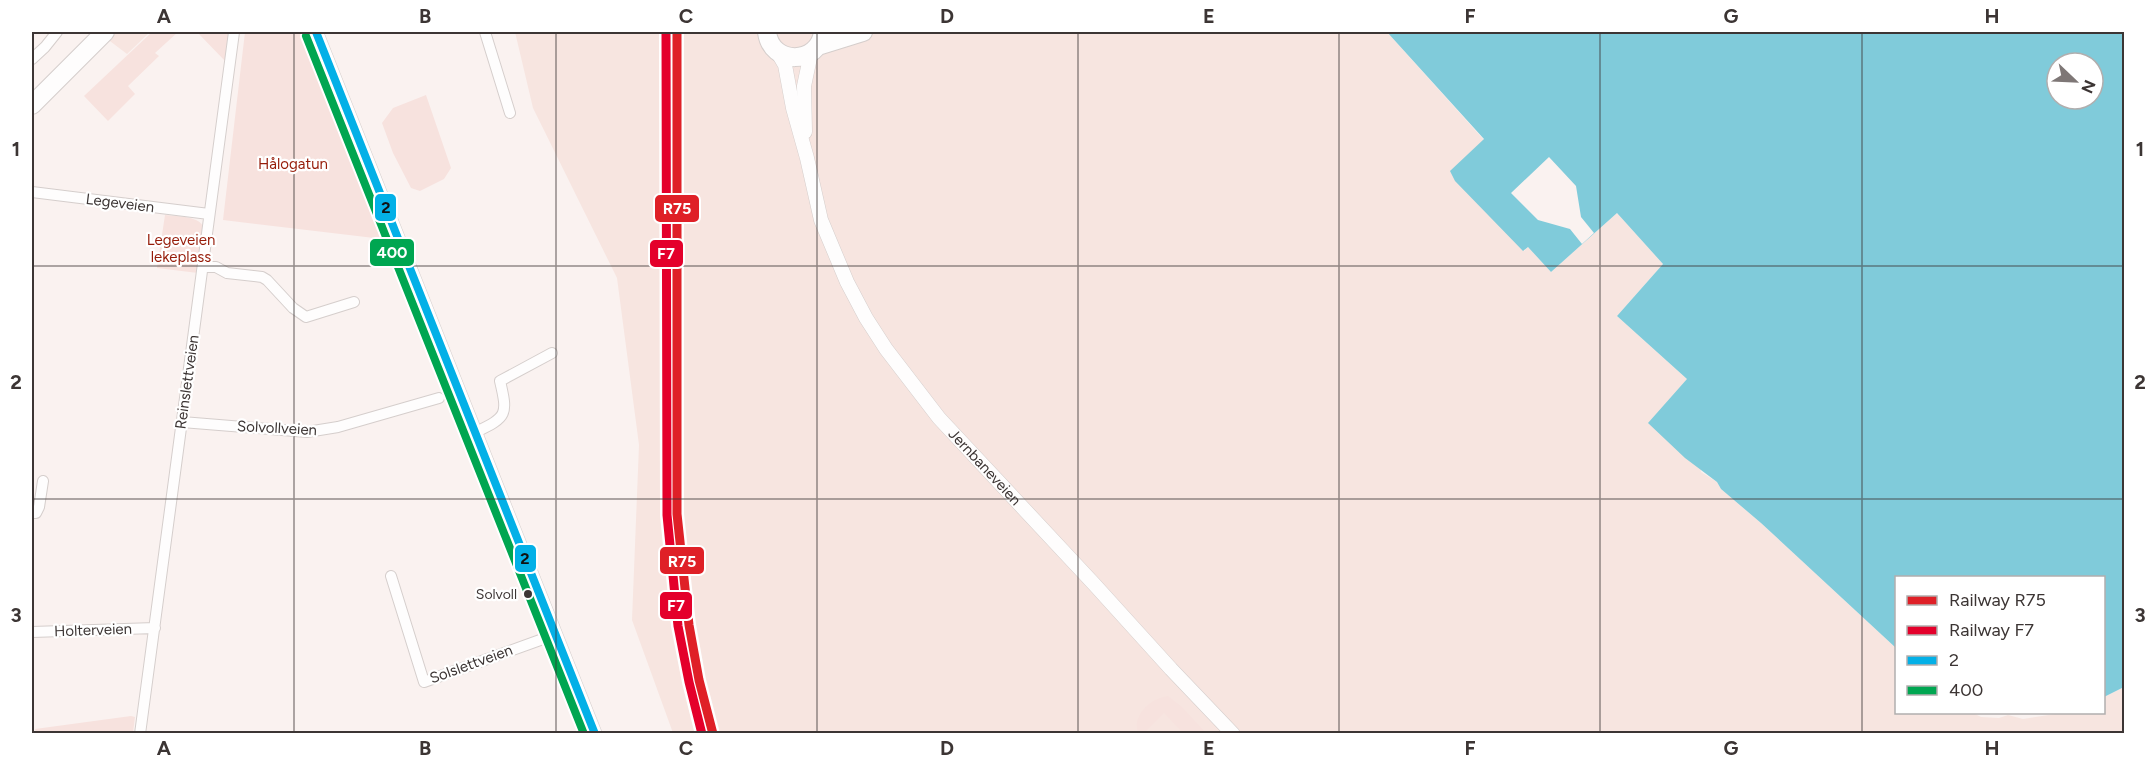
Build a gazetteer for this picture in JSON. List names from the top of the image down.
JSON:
{
  "streets": {
    "highway": ["Jernbaneveien"],
    "street": [
      "Legeveien",
      "Reinslettveien",
      "Solvollveien",
      "Holterveien",
      "Solslettveien"
    ]
  },
  "crossings": [
    ["Legeveien", "Reinslettveien"],
    ["Reinslettveien", "Solvollveien"],
    ["Reinslettveien", "Holterveien"]
  ],
  "parks": ["Hålogatun", "Legeveien lekeplass"],
  "places": ["Solvoll"],
  "lines": [
    "rail line R75",
    "rail line F7",
    "transit line 2",
    "transit line 400"
  ],
  "legend": [
    "Railway R75",
    "Railway F7",
    "2",
    "400"
  ],
  "north": "bottom right",
  "grid": {
    "columns": [
      "A",
      "B",
      "C",
      "D",
      "E",
      "F",
      "G",
      "H"
    ],
    "rows": ["1", "2", "3"]
  }
}
